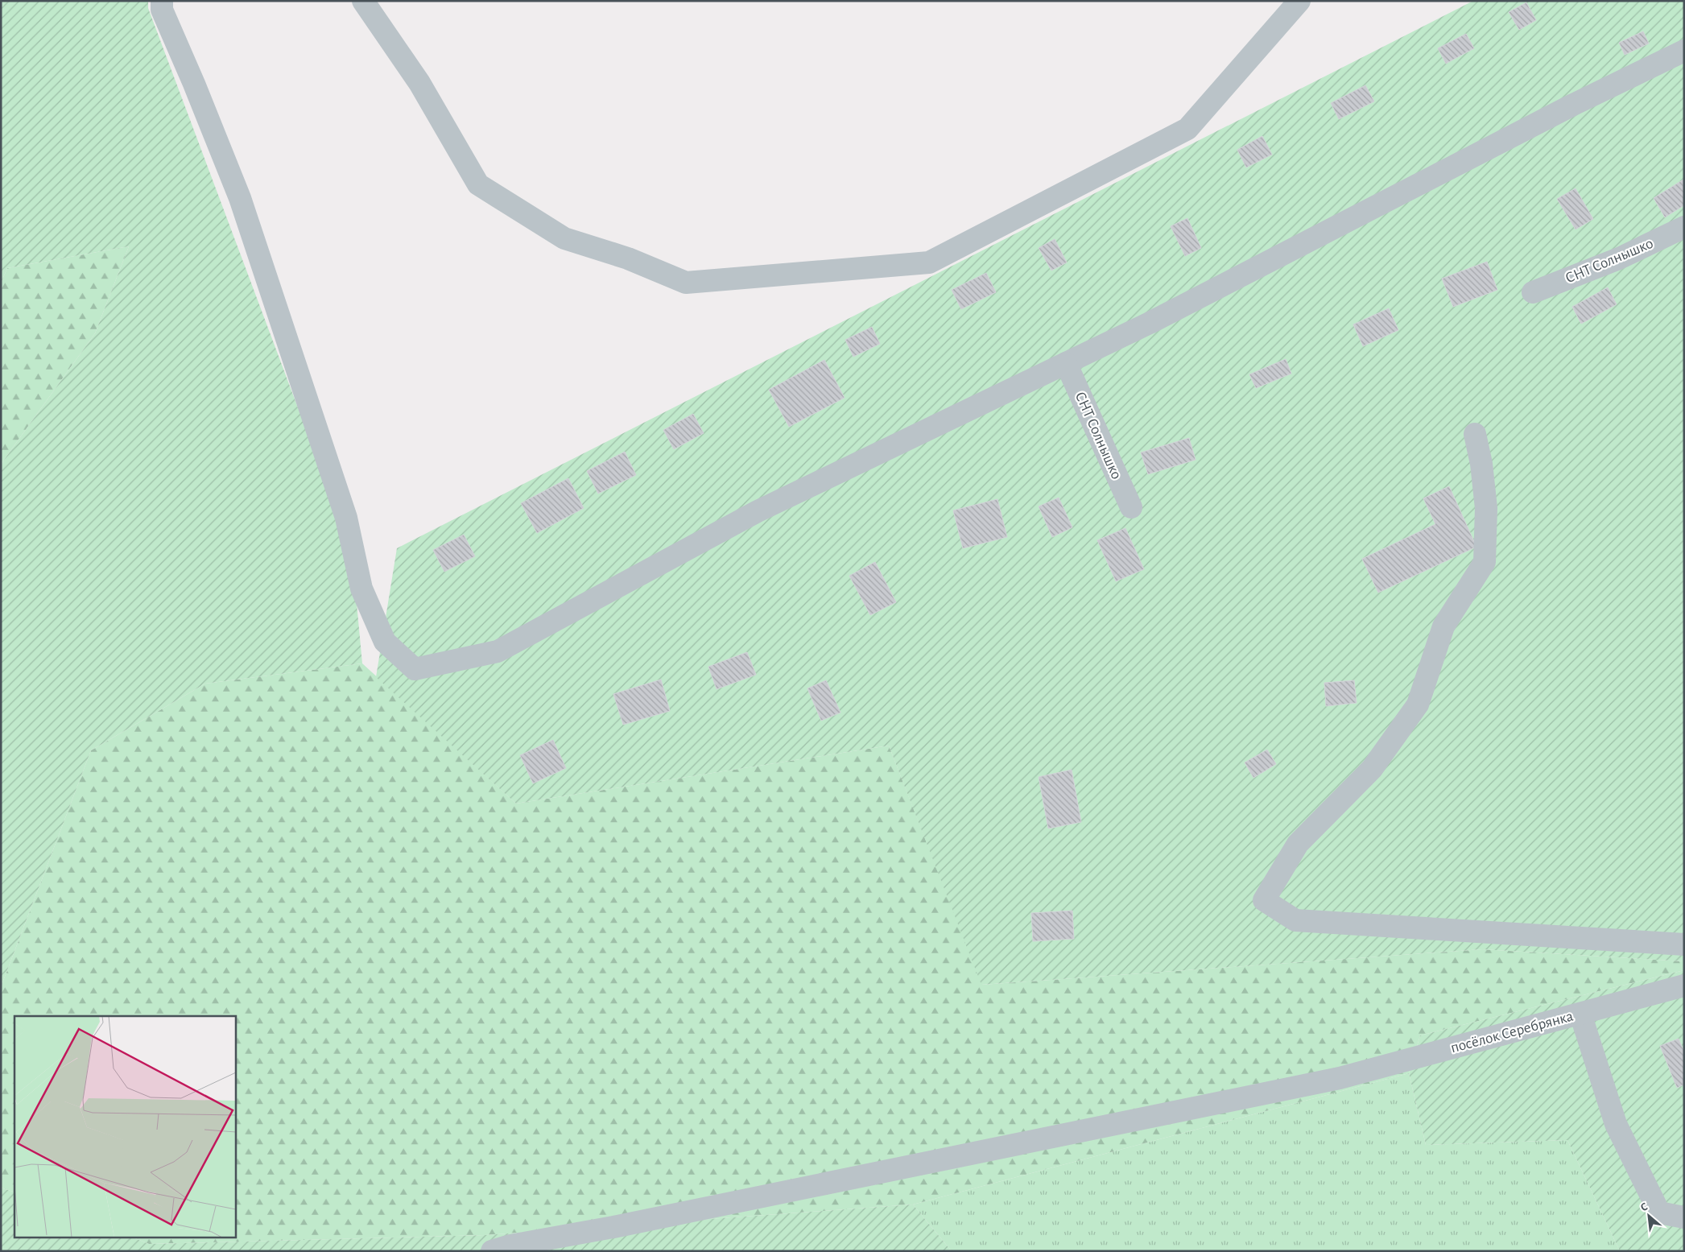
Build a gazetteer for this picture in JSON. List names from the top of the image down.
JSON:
{
  "streets": {
    "lane": ["СНТ Солнышко", "посёлок Серебрянка"]
  },
  "north": "top left"
}
